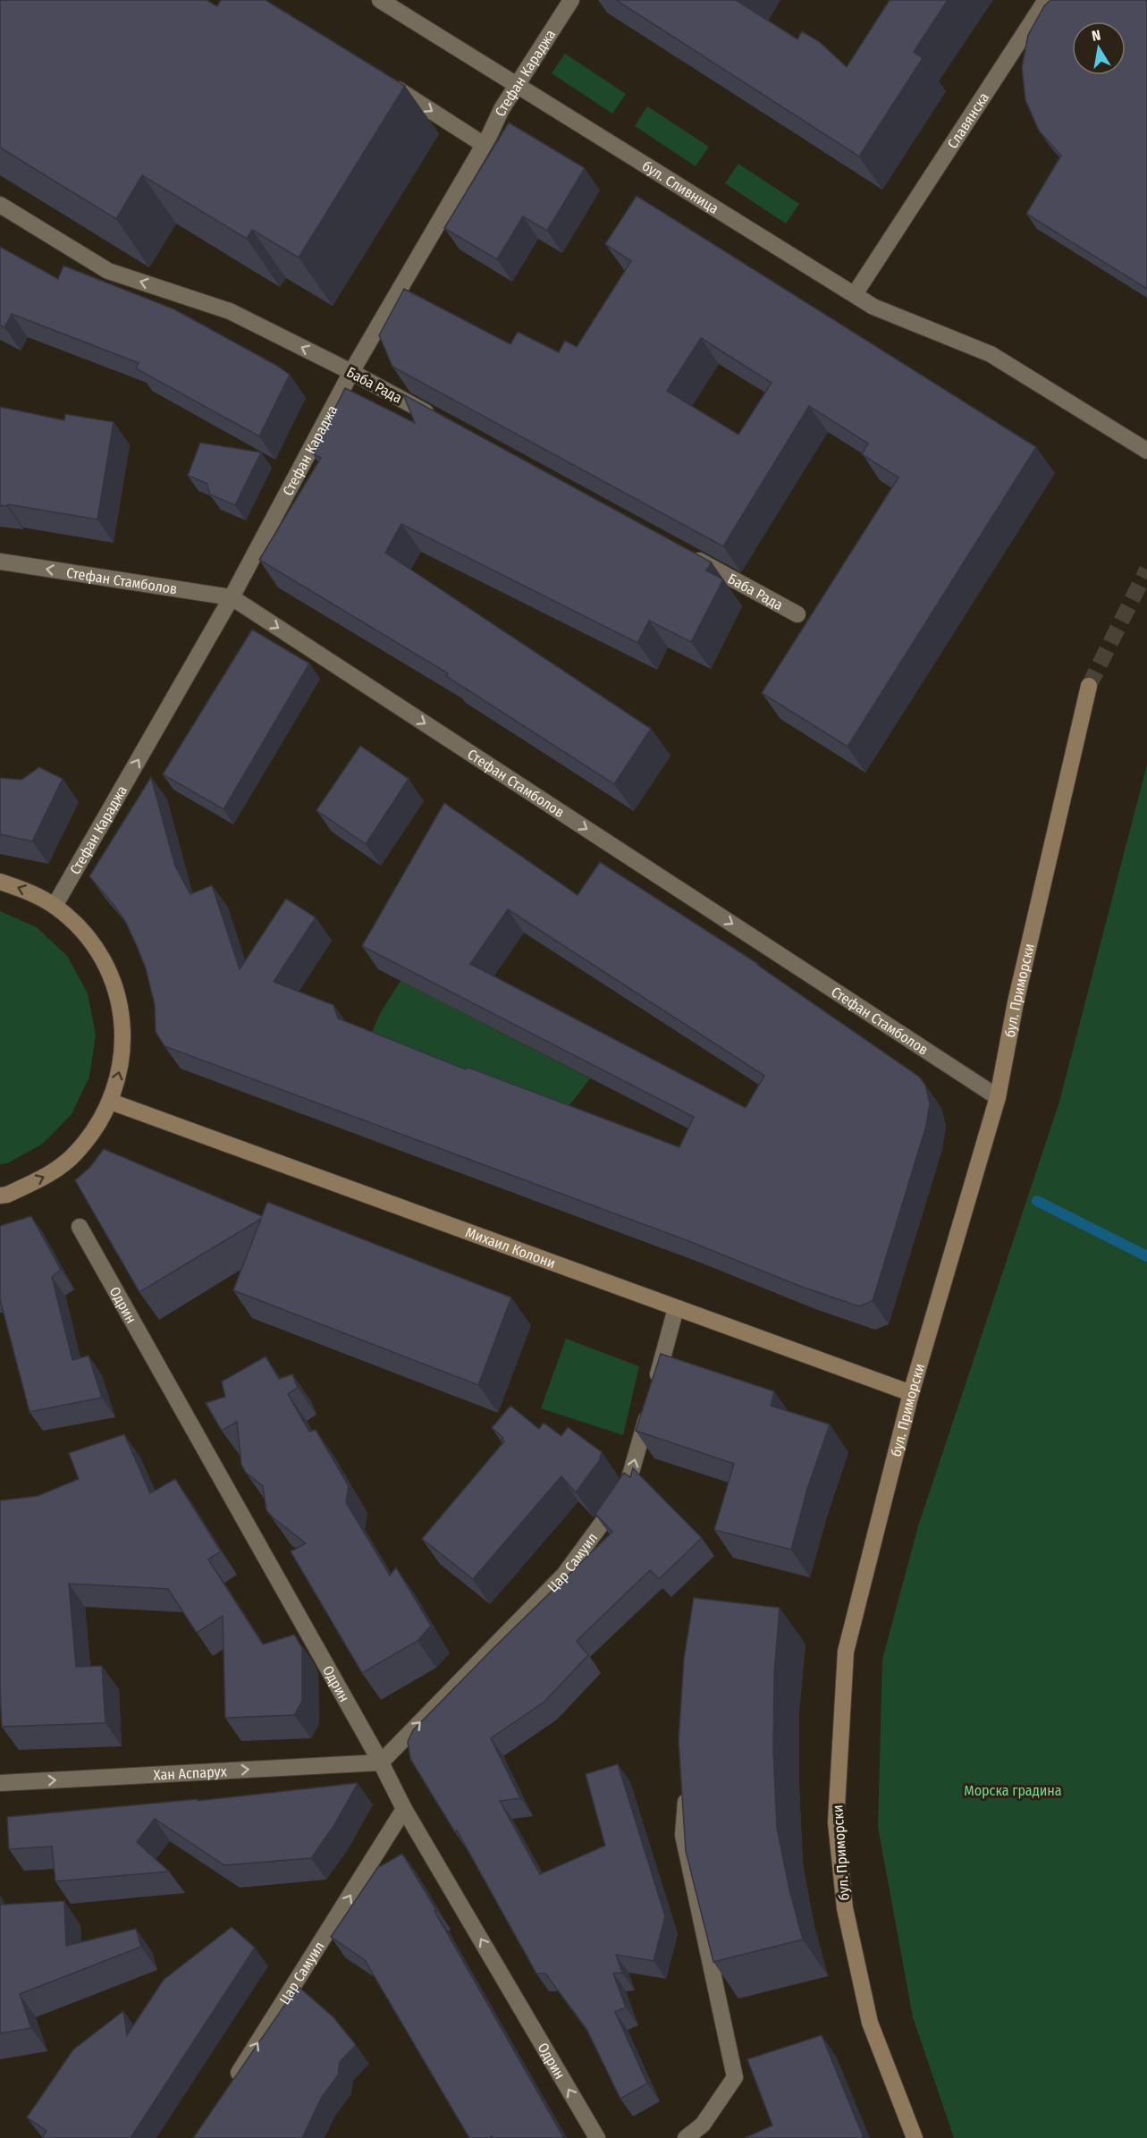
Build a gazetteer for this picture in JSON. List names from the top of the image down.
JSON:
{
  "streets": {
    "main road": ["бул. Приморски", "Михаил Колони"],
    "street": [
      "Стефан Караджа",
      "Славянска",
      "бул. Сливница",
      "Баба Рада",
      "Стефан Стамболов",
      "Одрин",
      "Цар Самуил",
      "Хан Аспарух"
    ]
  },
  "crossings": [
    ["Стефан Караджа", "бул. Сливница"],
    ["Стефан Караджа", "Баба Рада"],
    ["Стефан Караджа", "Стефан Стамболов"],
    ["Славянска", "бул. Сливница"],
    ["Стефан Стамболов", "бул. Приморски"],
    ["бул. Приморски", "Михаил Колони"],
    ["Михаил Колони", "Цар Самуил"],
    ["Одрин", "Цар Самуил"],
    ["Одрин", "Хан Аспарух"],
    ["Цар Самуил", "Хан Аспарух"]
  ],
  "one_way": [
    "Баба Рада",
    "Одрин",
    "Цар Самуил",
    "Хан Аспарух"
  ],
  "parks": ["Морска градина"],
  "north": "top"
}
